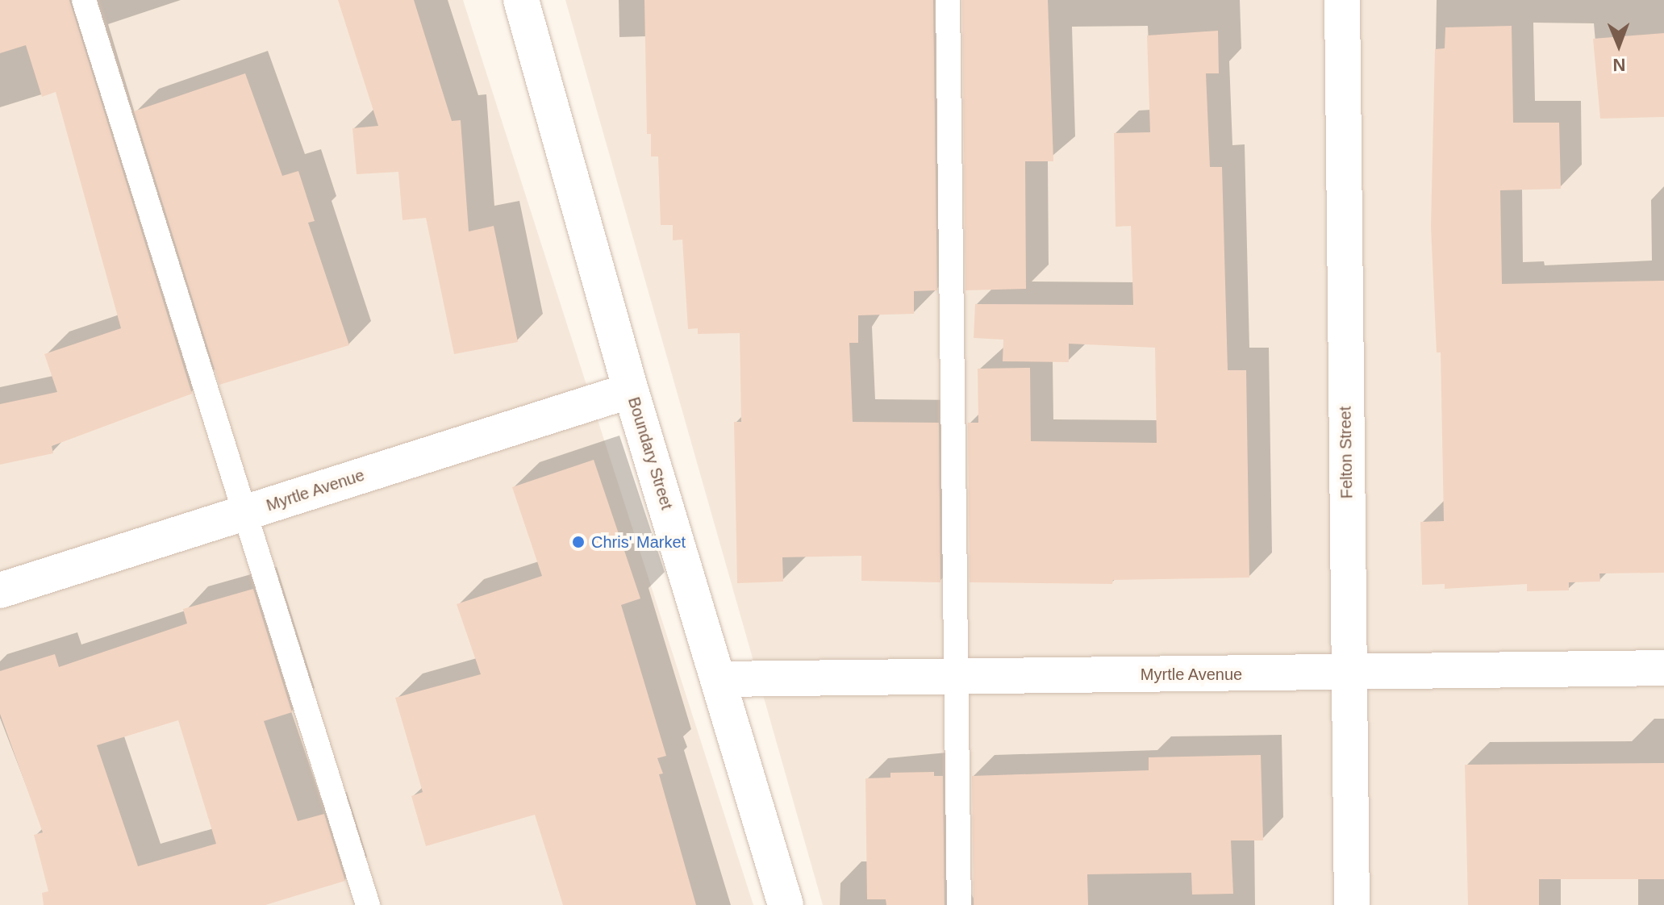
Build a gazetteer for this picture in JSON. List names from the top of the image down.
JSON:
{
  "streets": {
    "street": ["Felton Street", "Boundary Street", "Myrtle Avenue"]
  },
  "crossings": [
    ["Felton Street", "Myrtle Avenue"],
    ["Boundary Street", "Myrtle Avenue"]
  ],
  "places": ["Chris' Market"],
  "north": "bottom"
}
